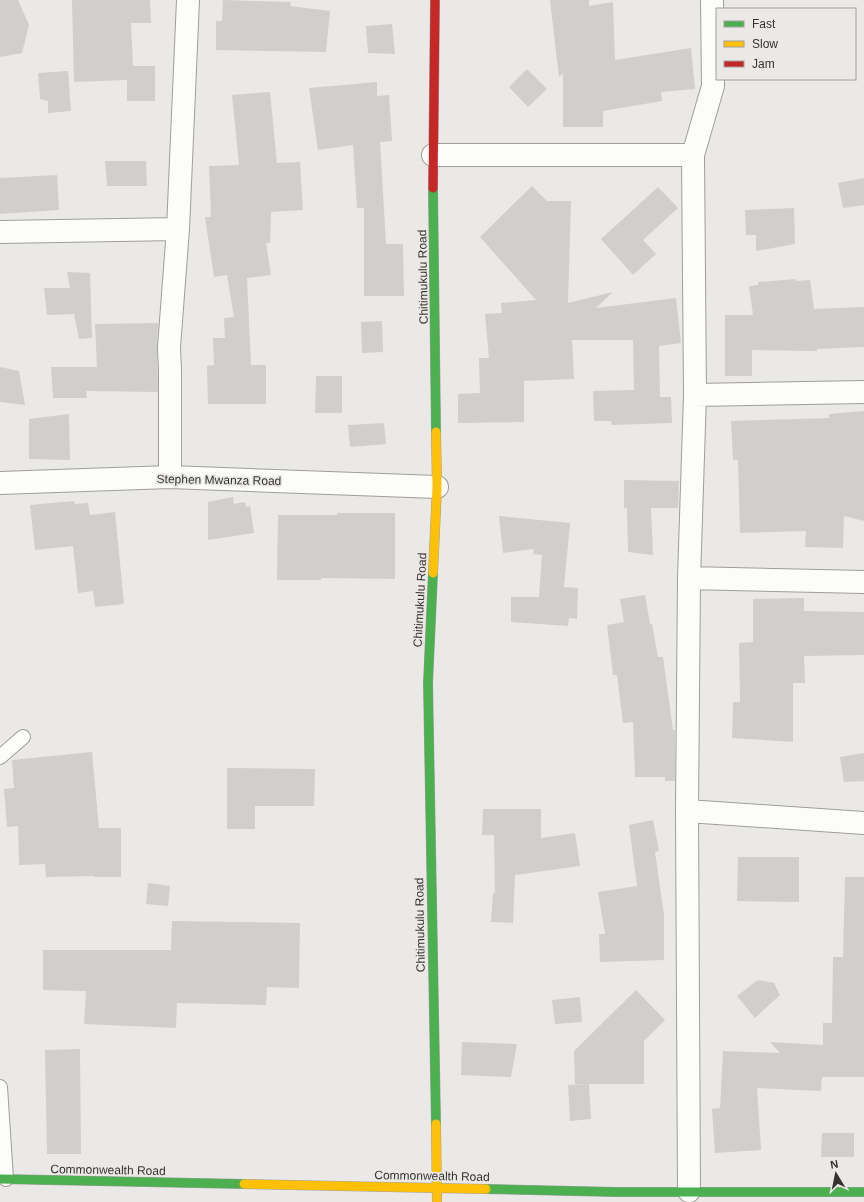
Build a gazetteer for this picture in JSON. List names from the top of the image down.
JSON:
{
  "streets": {
    "street": ["Chitimukulu Road", "Stephen Mwanza Road", "Commonwealth Road"]
  },
  "crossings": [
    ["Chitimukulu Road", "Stephen Mwanza Road"],
    ["Chitimukulu Road", "Commonwealth Road"]
  ],
  "legend": ["Fast", "Slow", "Jam"],
  "north": "top"
}
